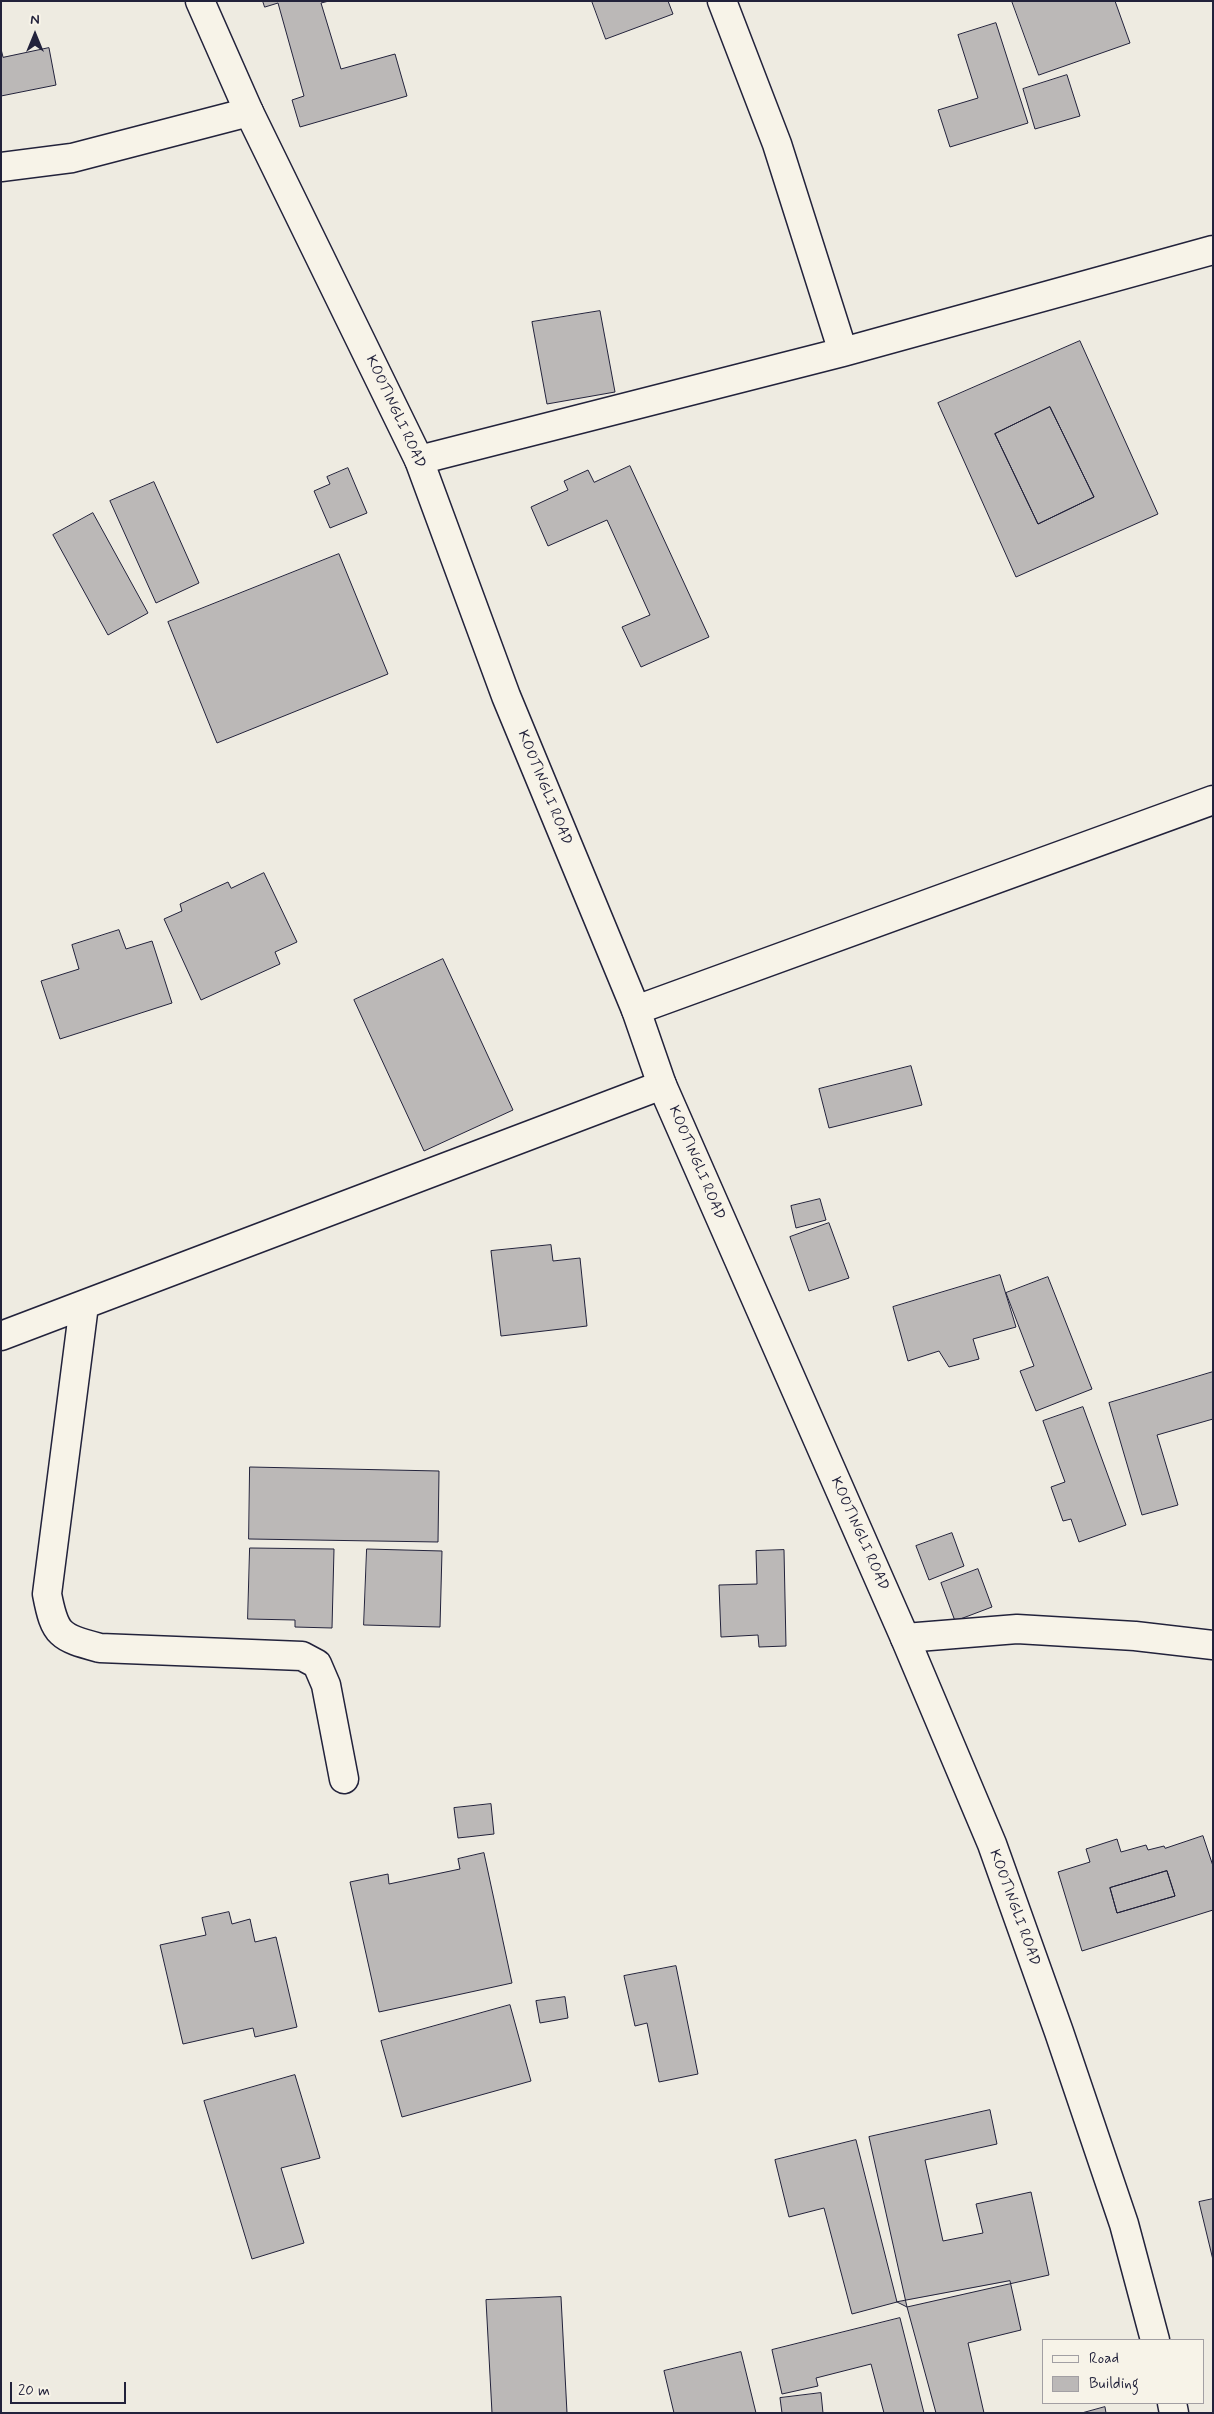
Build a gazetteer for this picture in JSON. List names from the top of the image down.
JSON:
{
  "streets": {
    "street": ["KOOTINGLI ROAD"]
  },
  "legend": ["Road", "Building"],
  "scale_bar": "20 m",
  "north": "top"
}
